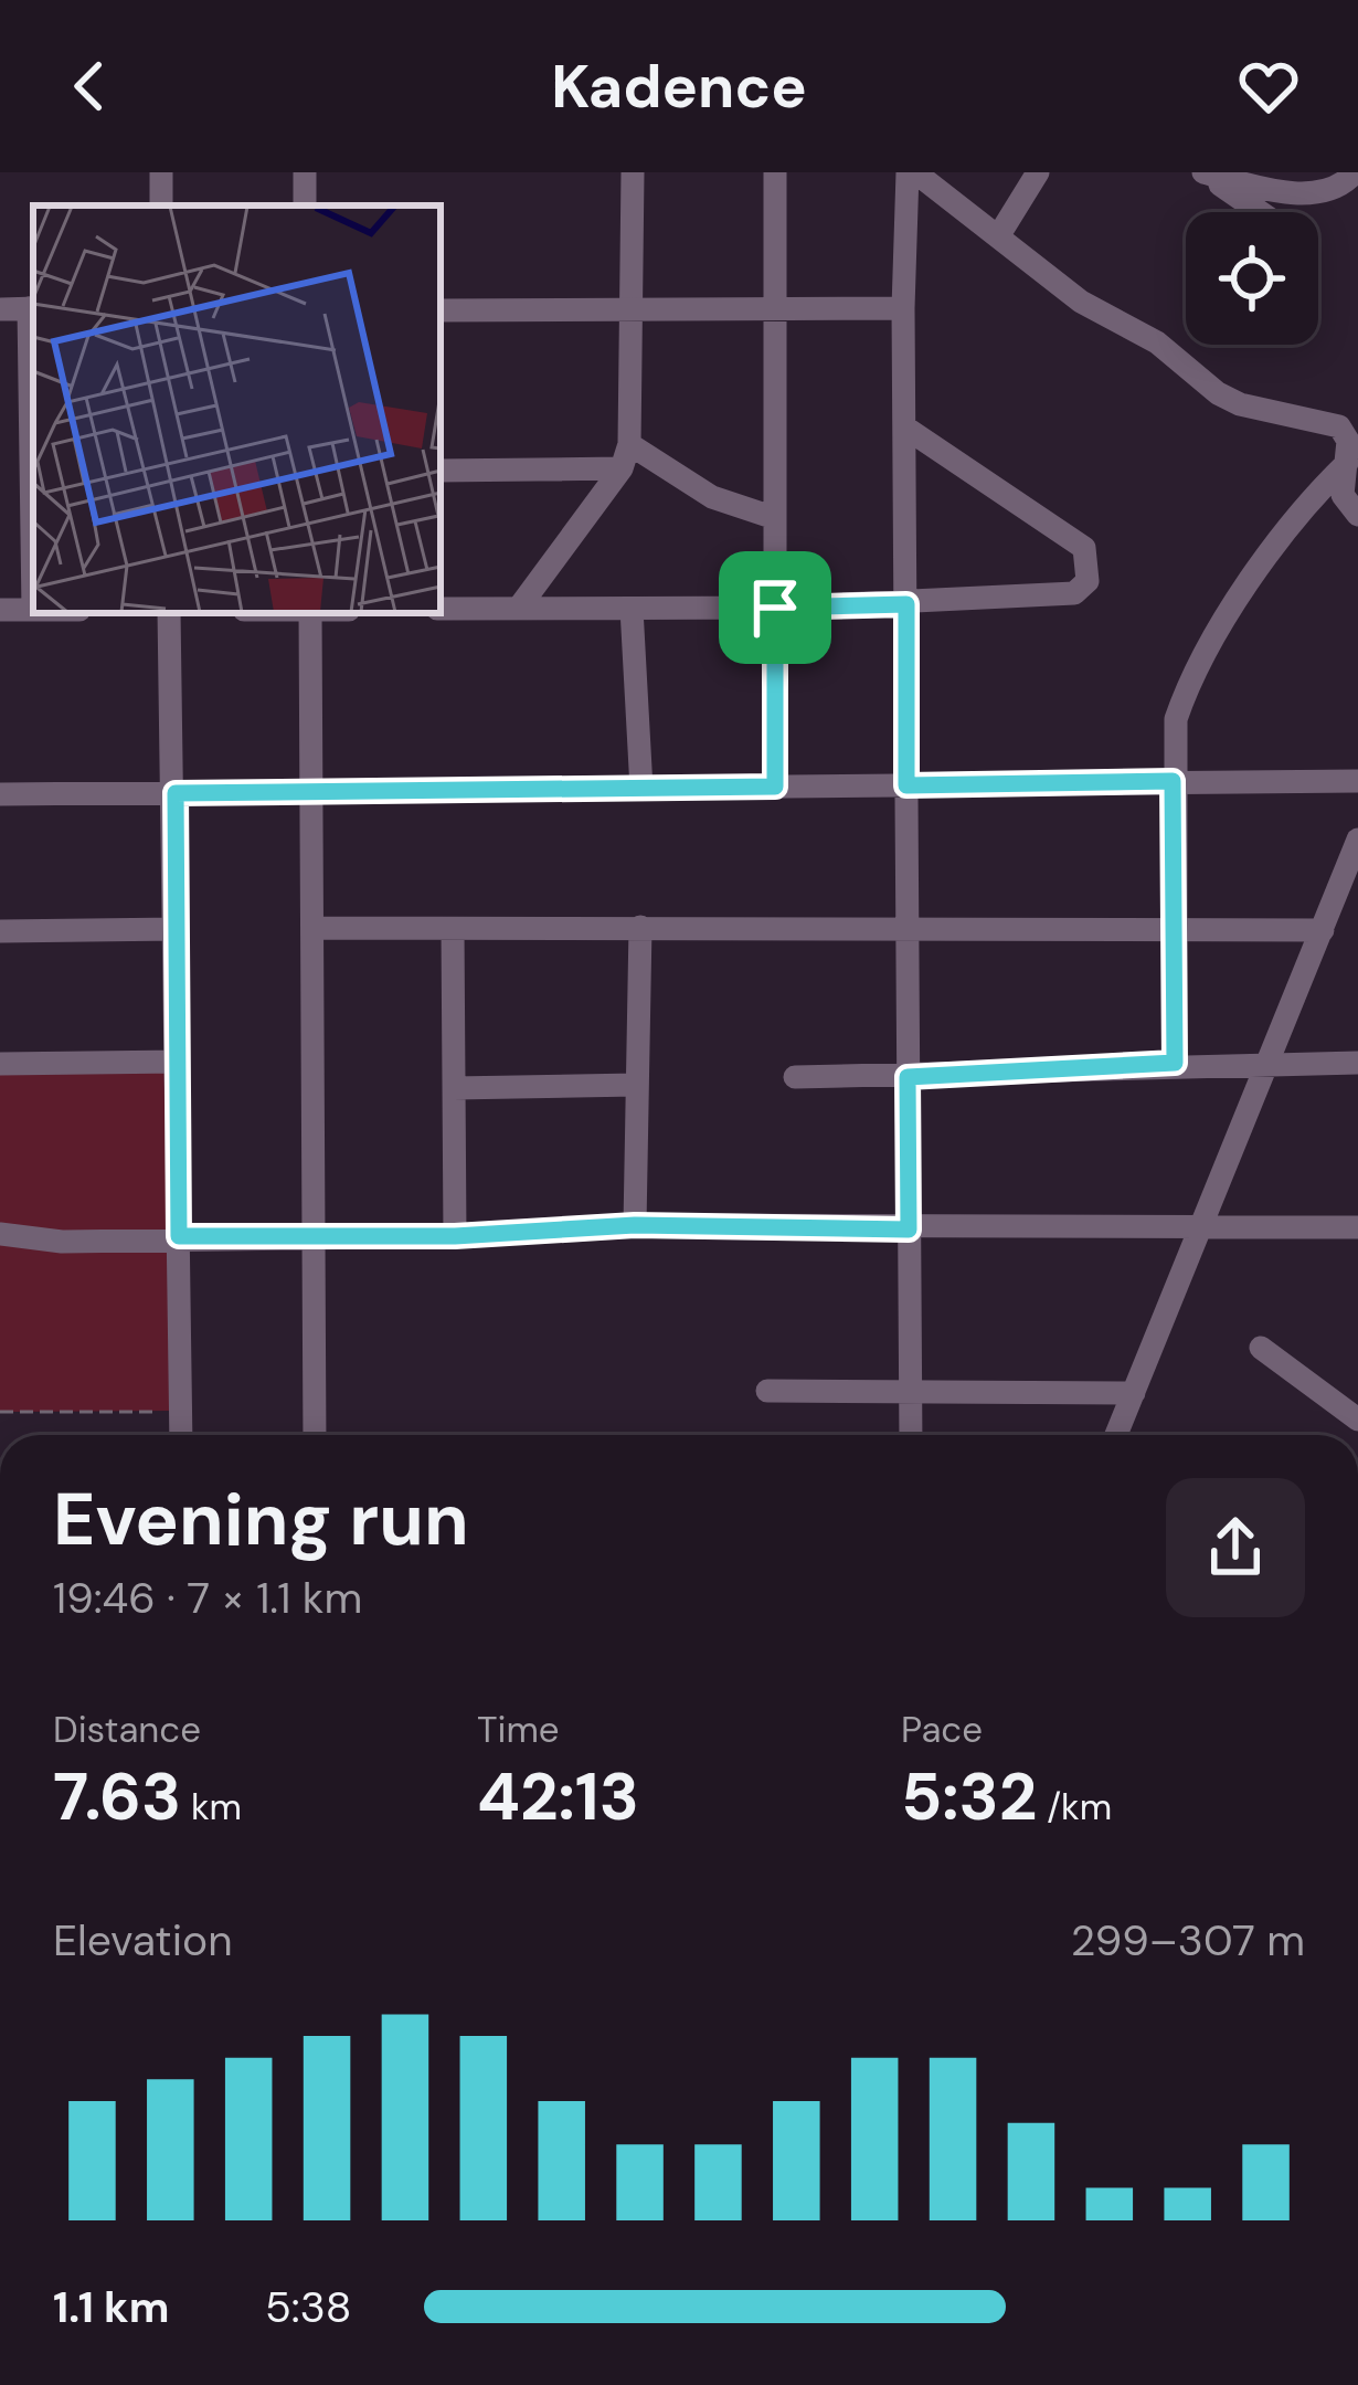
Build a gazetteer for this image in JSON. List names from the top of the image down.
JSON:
{
  "page": {
    "header": "Kadence",
    "heading": ["Evening run", "19:46 · 7 × 1.1 km"],
    "stats": [
      ["Distance", "7.63 km"],
      ["Time", "42:13"],
      ["Pace", "5:32 /km"]
    ],
    "chart": ["Elevation", "299–307 m"],
    "list": [
      {
        "name": "1.1 km",
        "note": "5:38"
      }
    ]
  }
}
